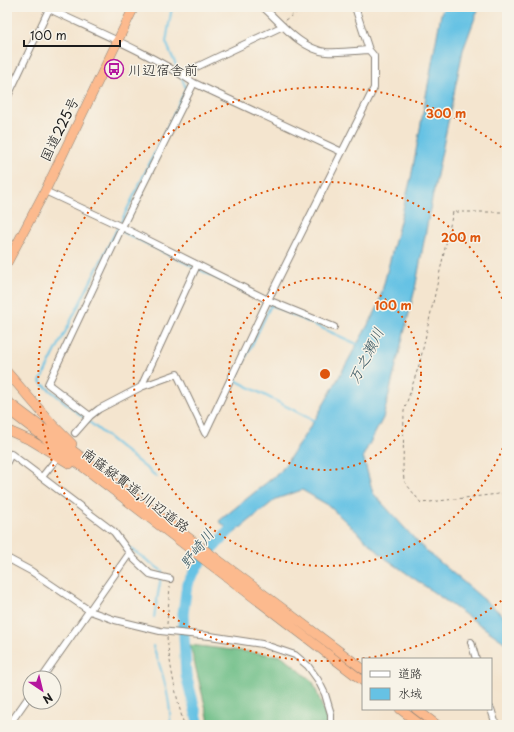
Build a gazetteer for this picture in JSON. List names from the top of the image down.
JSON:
{
  "streets": {
    "highway": ["国道225号", "南薩縦貫道;川辺道路"]
  },
  "water": ["万之瀬川", "野崎川"],
  "places": {
    "bus stop": ["川辺宿舎前"]
  },
  "legend": ["道路", "水域"],
  "scale_bar": "100 m",
  "north": "bottom right",
  "rings": ["300 m", "200 m", "100 m"]
}
